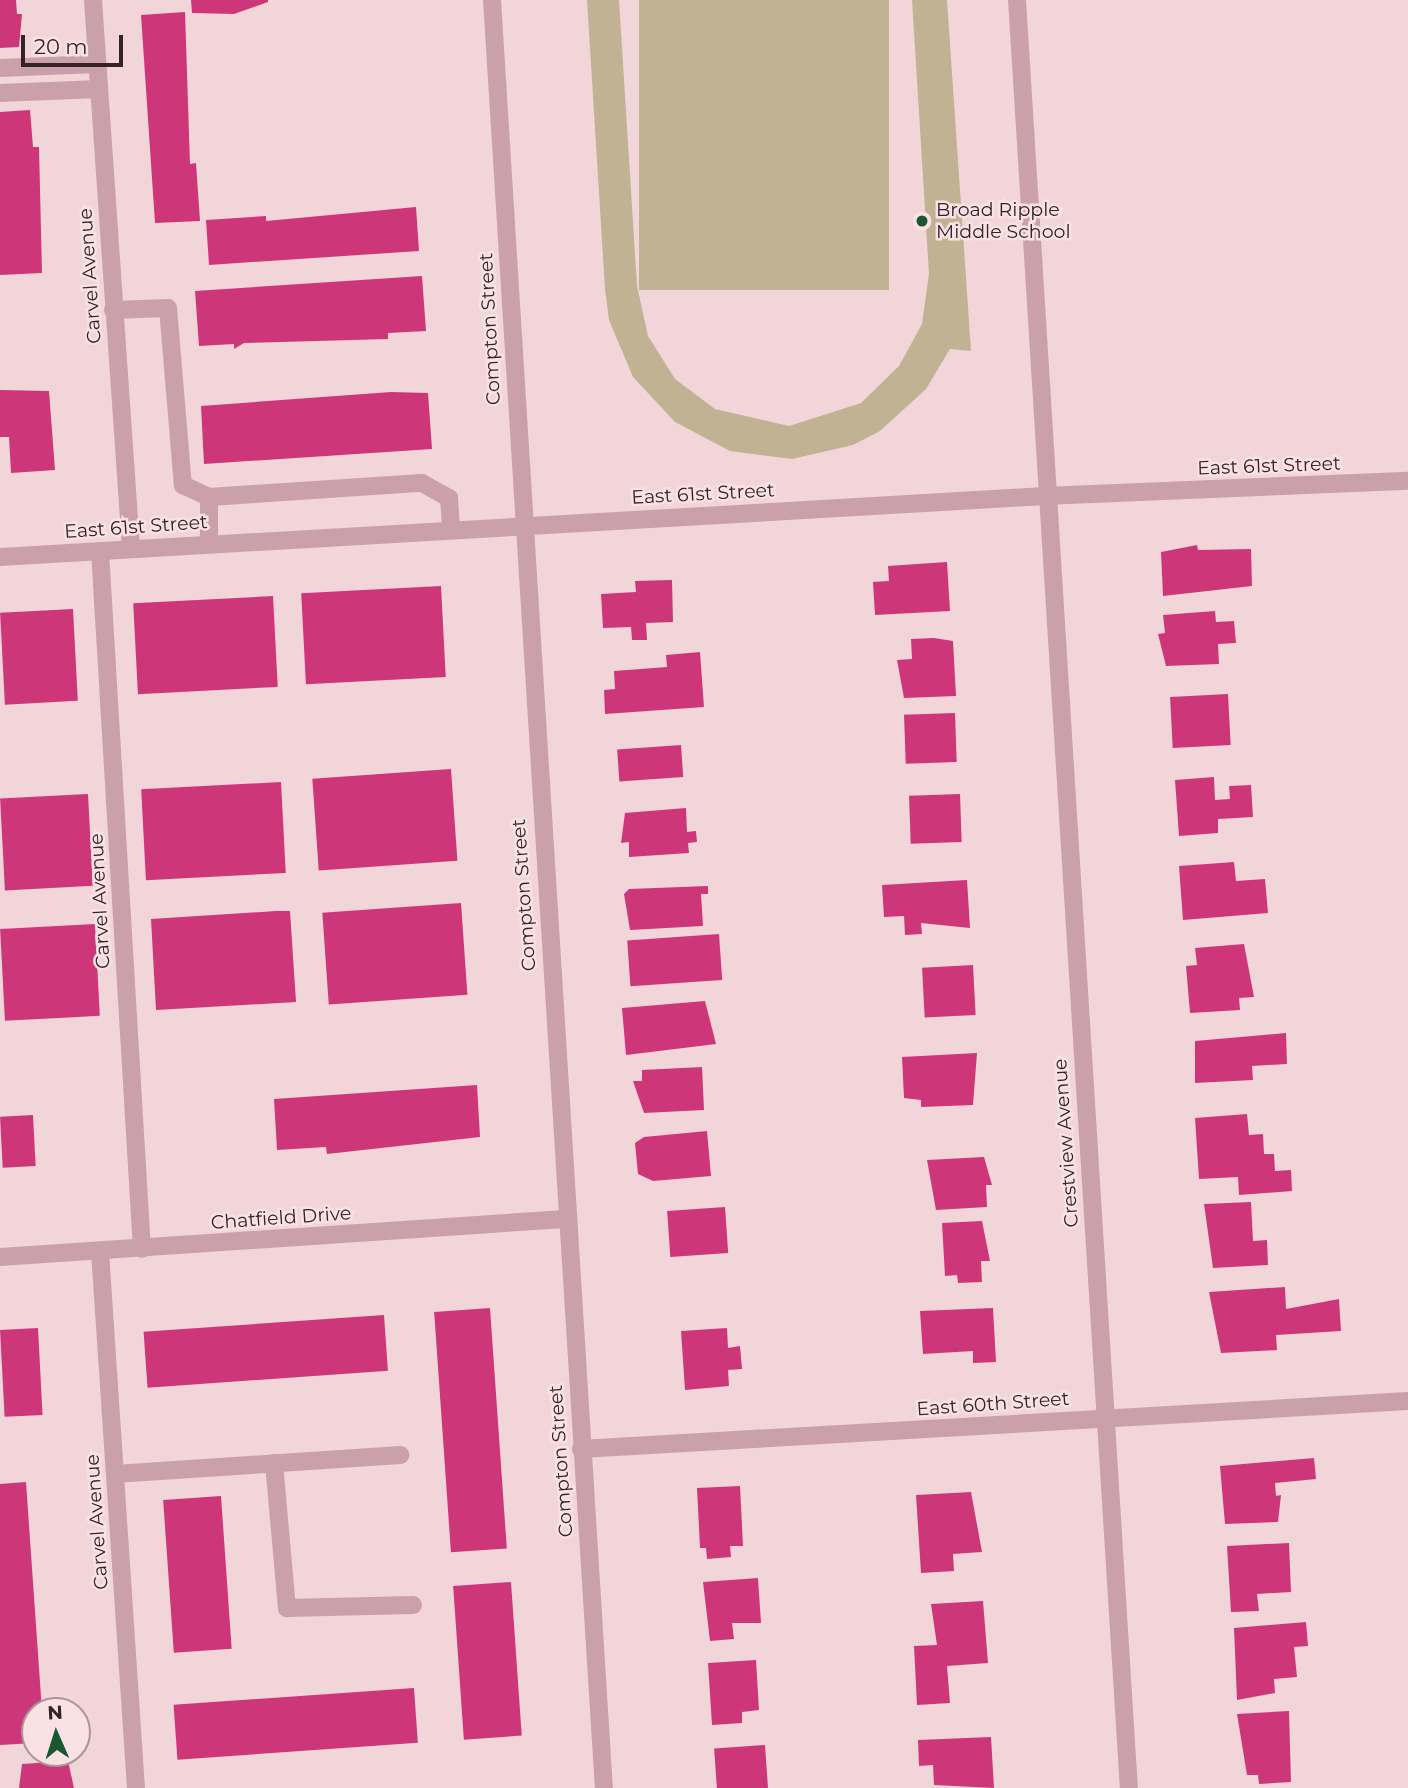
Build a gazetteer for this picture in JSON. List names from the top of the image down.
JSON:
{
  "streets": {
    "street": [
      "Carvel Avenue",
      "Compton Street",
      "East 61st Street",
      "Crestview Avenue",
      "Chatfield Drive",
      "East 60th Street"
    ]
  },
  "crossings": [
    ["Carvel Avenue", "East 61st Street"],
    ["Carvel Avenue", "Chatfield Drive"],
    ["Compton Street", "East 61st Street"],
    ["Compton Street", "Chatfield Drive"],
    ["Compton Street", "East 60th Street"],
    ["East 61st Street", "Crestview Avenue"],
    ["Crestview Avenue", "East 60th Street"]
  ],
  "places": ["Broad Ripple Middle School"],
  "scale_bar": "20 m",
  "north": "top"
}
